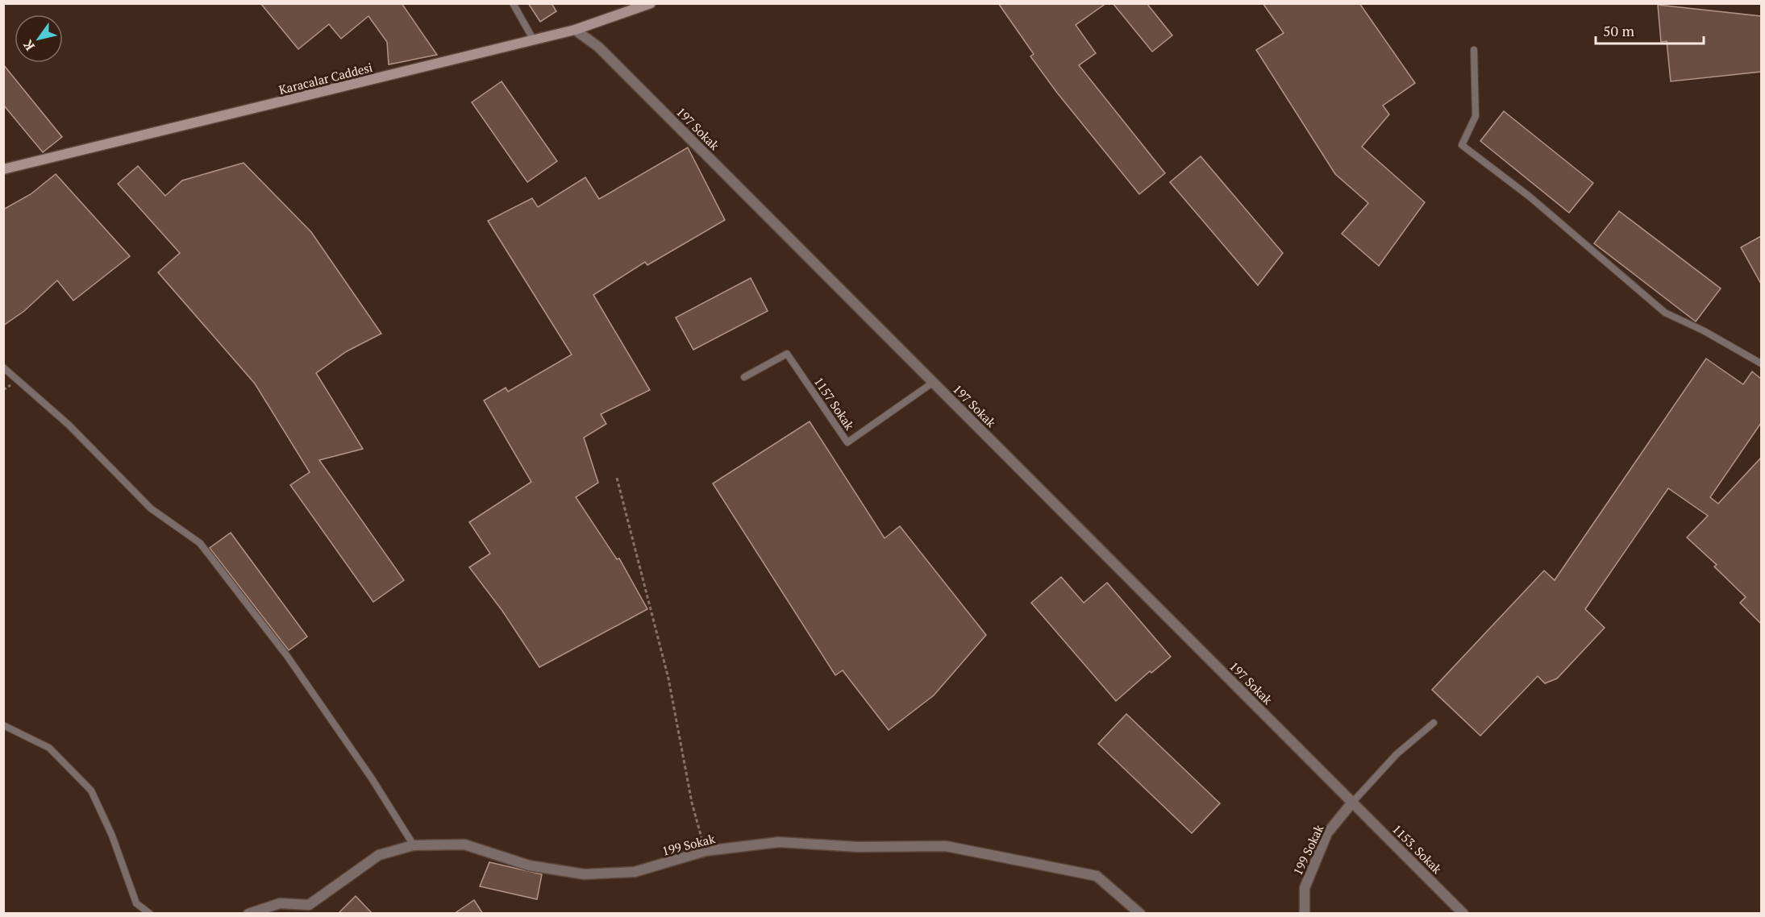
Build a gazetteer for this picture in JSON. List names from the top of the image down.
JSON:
{
  "streets": {
    "street": [
      "Karacalar Caddesi",
      "197 Sokak",
      "199 Sokak",
      "1153. Sokak"
    ],
    "lane": ["1157 Sokak"]
  },
  "crossings": [
    ["Karacalar Caddesi", "197 Sokak"],
    ["197 Sokak", "1157 Sokak"],
    ["197 Sokak", "199 Sokak"],
    ["197 Sokak", "1153. Sokak"],
    ["199 Sokak", "1153. Sokak"]
  ],
  "scale_bar": "50 m",
  "north": "bottom left"
}
